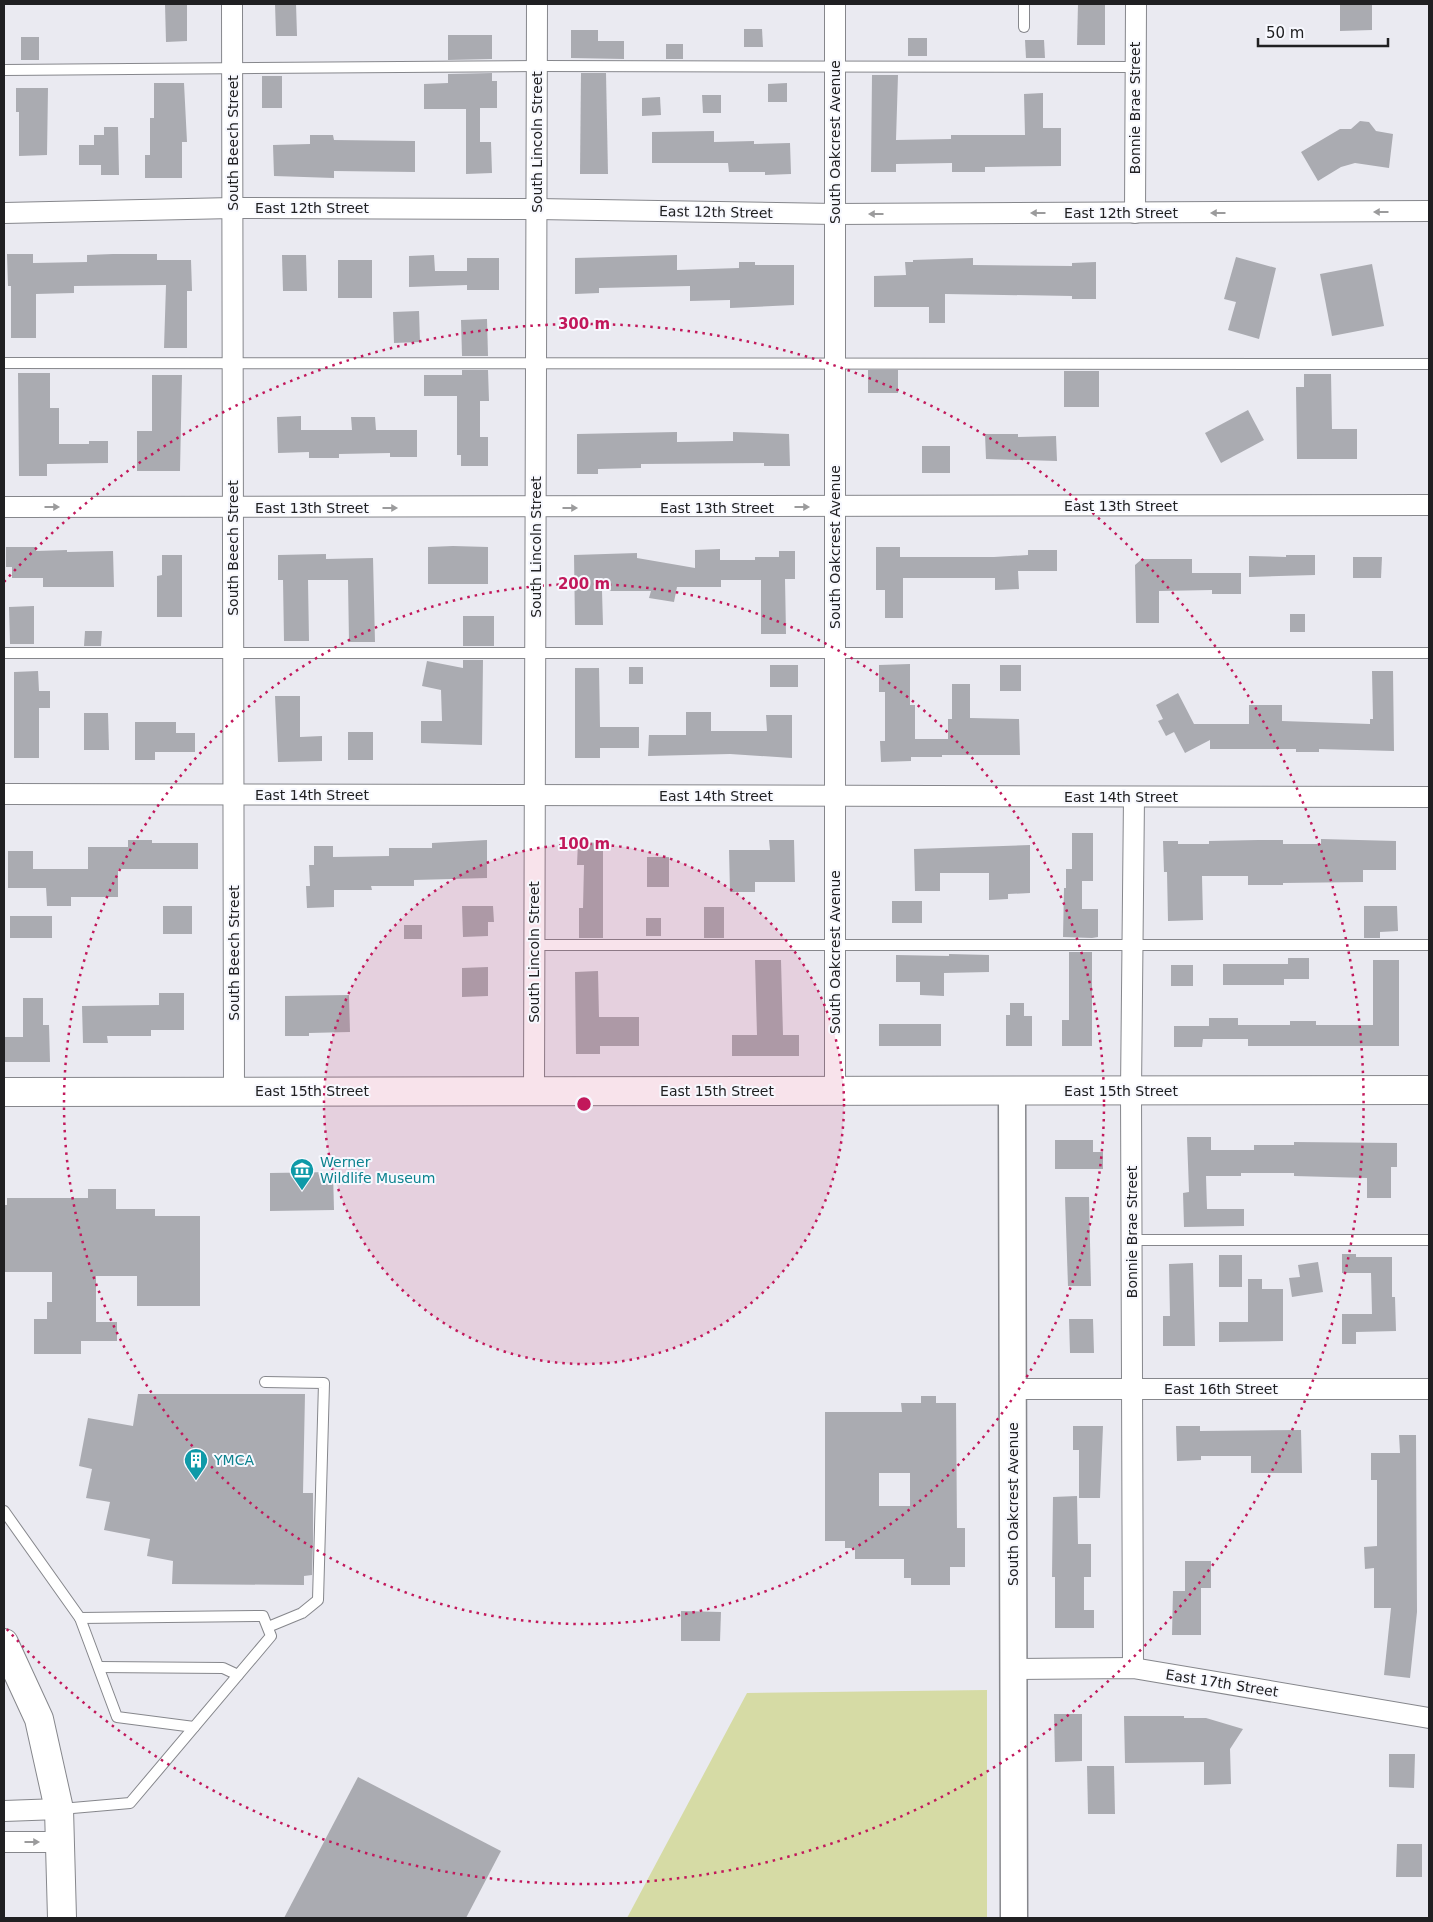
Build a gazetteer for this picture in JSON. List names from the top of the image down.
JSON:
{
  "streets": {
    "main road": ["East 15th Street"],
    "street": [
      "Bonnie Brae Street",
      "South Lincoln Street",
      "South Oakcrest Avenue",
      "South Beech Street",
      "East 12th Street",
      "East 13th Street",
      "East 14th Street",
      "East 16th Street",
      "East 17th Street"
    ]
  },
  "crossings": [
    ["Bonnie Brae Street", "East 12th Street"],
    ["Bonnie Brae Street", "East 14th Street"],
    ["Bonnie Brae Street", "East 15th Street"],
    ["Bonnie Brae Street", "East 16th Street"],
    ["Bonnie Brae Street", "East 17th Street"],
    ["South Lincoln Street", "East 12th Street"],
    ["South Lincoln Street", "East 13th Street"],
    ["South Lincoln Street", "East 14th Street"],
    ["South Lincoln Street", "East 15th Street"],
    ["South Oakcrest Avenue", "East 12th Street"],
    ["South Oakcrest Avenue", "East 13th Street"],
    ["South Oakcrest Avenue", "East 14th Street"],
    ["South Oakcrest Avenue", "East 15th Street"],
    ["South Oakcrest Avenue", "East 16th Street"],
    ["South Oakcrest Avenue", "East 17th Street"],
    ["South Beech Street", "East 12th Street"],
    ["South Beech Street", "East 13th Street"],
    ["South Beech Street", "East 14th Street"],
    ["South Beech Street", "East 15th Street"]
  ],
  "one_way": ["East 12th Street", "East 13th Street"],
  "places": {
    "museum": ["Werner Wildlife Museum"],
    "building": ["YMCA"]
  },
  "scale_bar": "50 m",
  "rings": ["300 m", "200 m", "100 m"]
}
